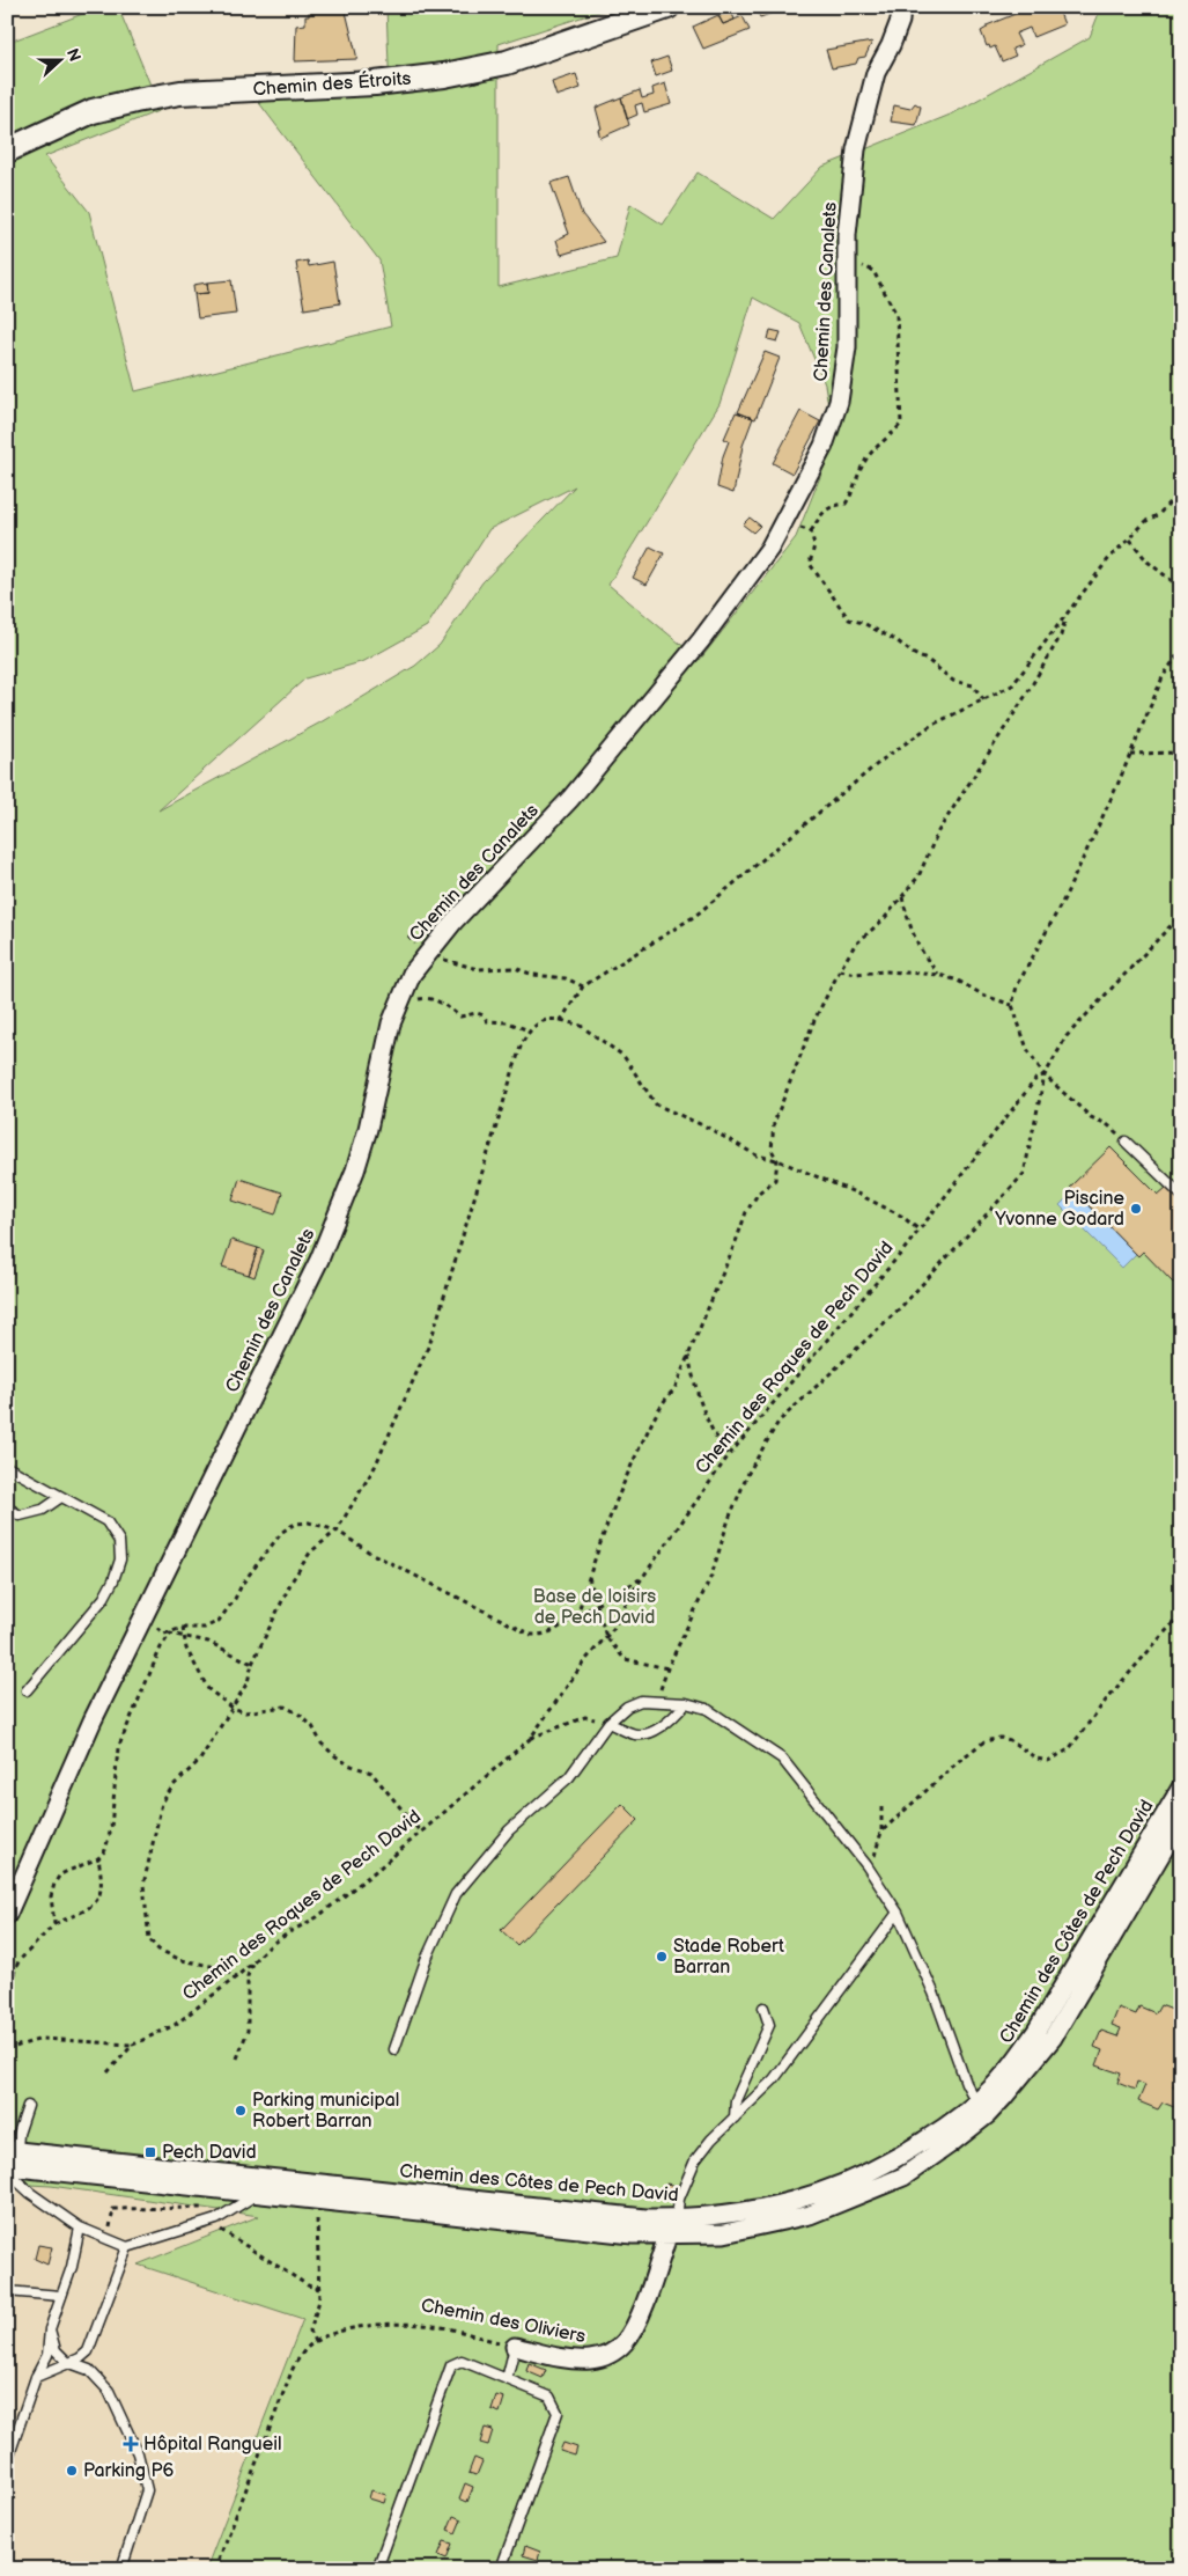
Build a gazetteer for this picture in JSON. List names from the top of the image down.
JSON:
{
  "streets": {
    "main road": ["Chemin des Étroits"],
    "street": ["Chemin des Canalets", "Chemin des Côtes de Pech David", "Chemin des Oliviers"],
    "path": ["Chemin des Roques de Pech David"]
  },
  "crossings": [
    ["Chemin des Côtes de Pech David", "Chemin des Oliviers"]
  ],
  "parks": ["Base de loisirs de Pech David"],
  "places": {
    "other": [
      "Piscine Yvonne Godard",
      "Stade Robert Barran",
      "Parking municipal Robert Barran",
      "Parking P6"
    ],
    "transit": ["Pech David"],
    "health": ["Hôpital Rangueil"]
  },
  "north": "right"
}
